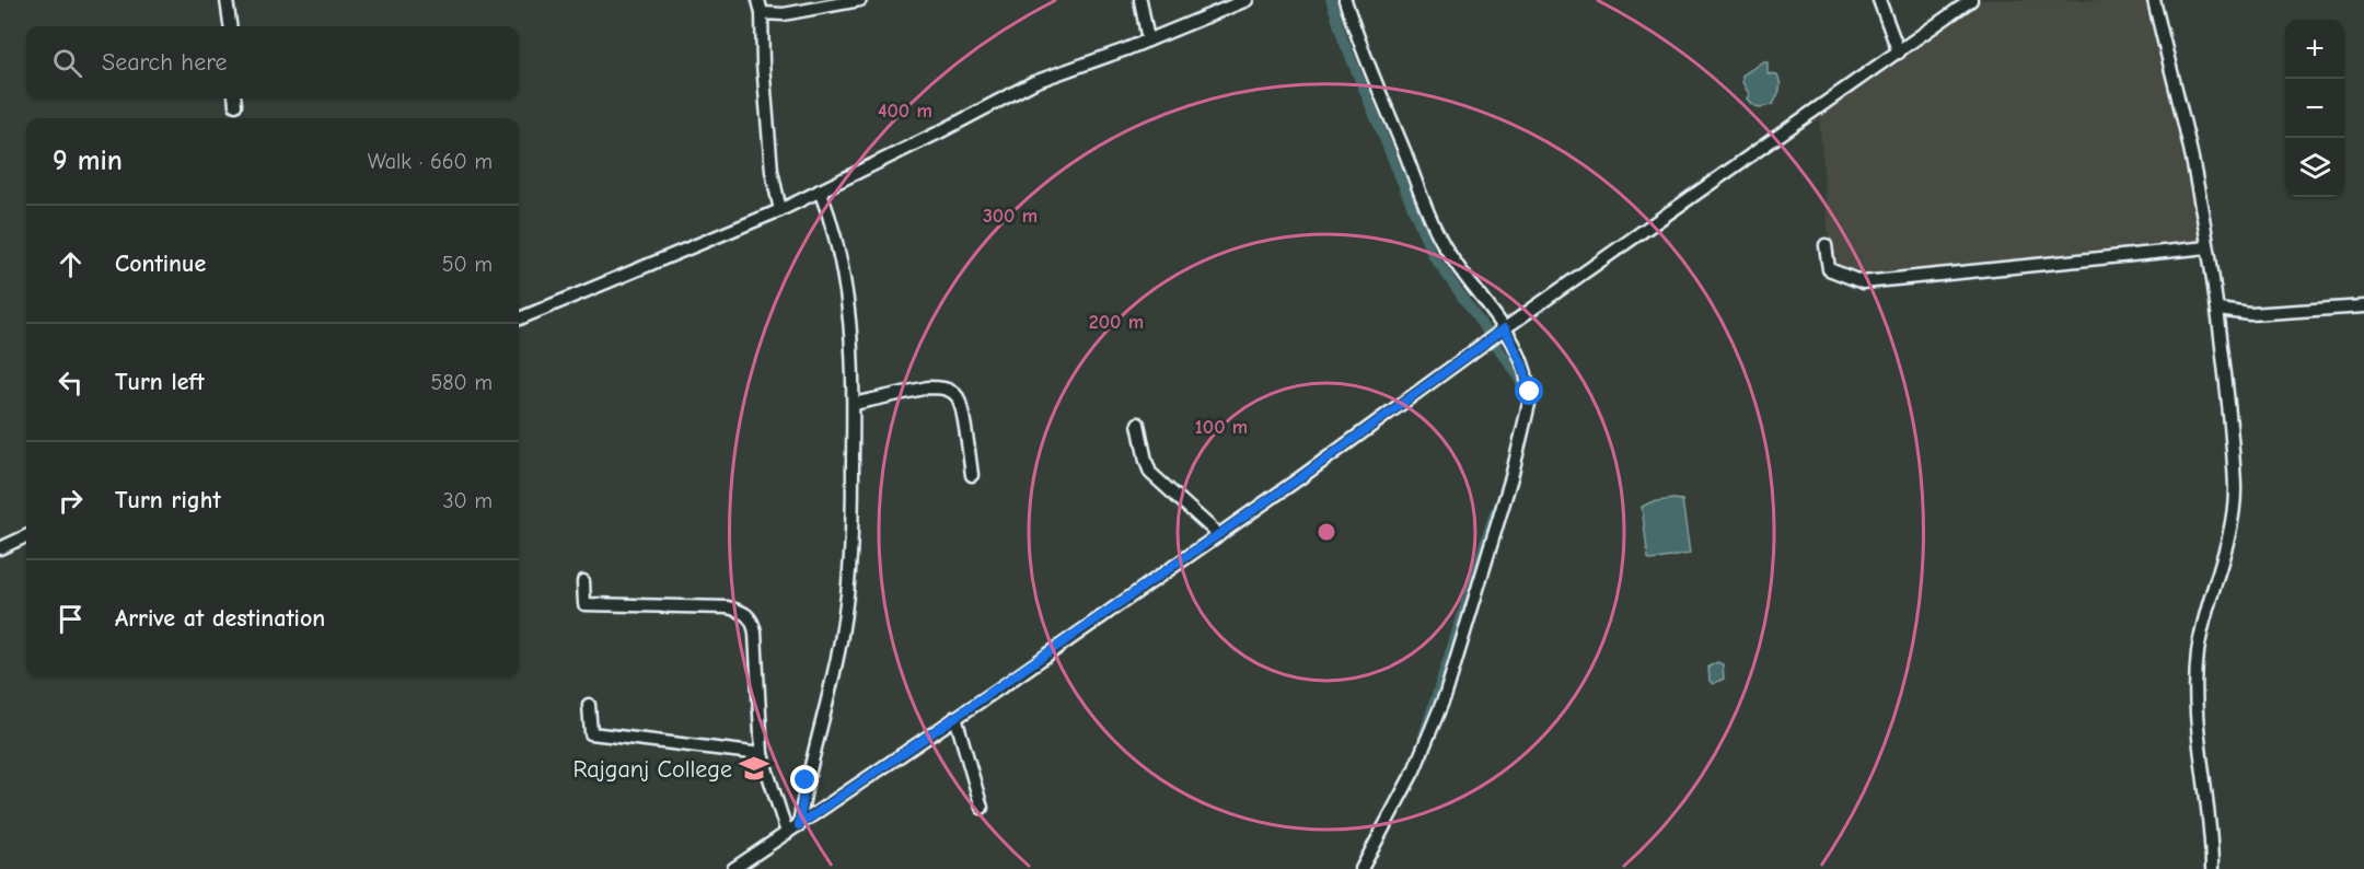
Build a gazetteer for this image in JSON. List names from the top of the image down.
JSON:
{
  "places": {
    "school or university": ["Rajganj College"]
  },
  "page": {
    "map_buttons": ["+", "−"],
    "search": "Search here",
    "heading": ["9 min", "Walk · 660 m"],
    "list": [
      ["Continue", "50 m"],
      ["Turn left", "580 m"],
      ["Turn right", "30 m"],
      "Arrive at destination"
    ]
  },
  "rings": [
    "400 m",
    "300 m",
    "200 m",
    "100 m"
  ]
}
